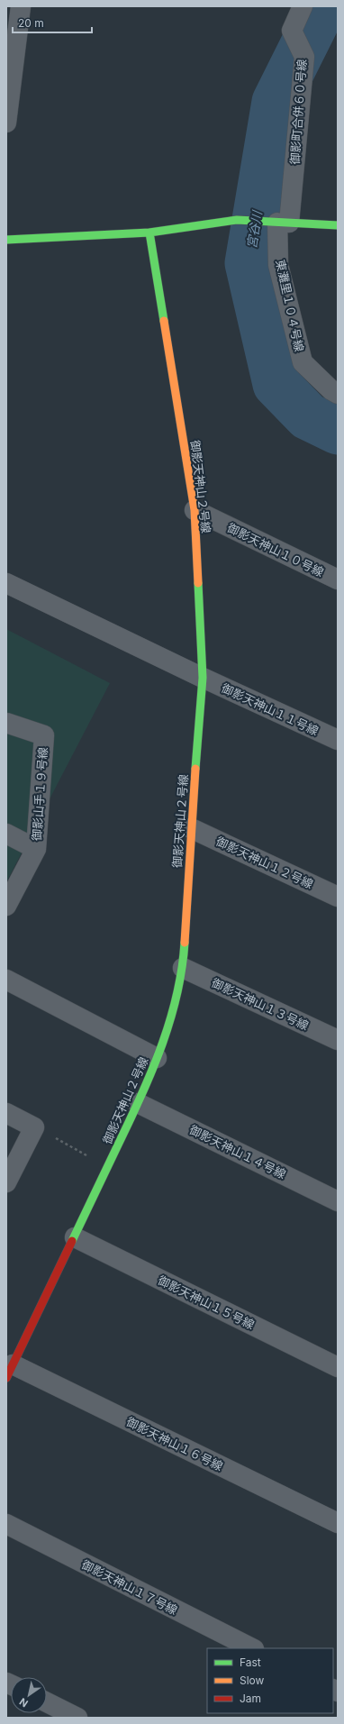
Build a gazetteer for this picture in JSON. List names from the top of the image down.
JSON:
{
  "streets": {
    "street": [
      "御影町合併６０号線",
      "東灘里１０４号線",
      "御影天神山２号線",
      "御影天神山１０号線",
      "御影天神山１１号線",
      "御影山手１９号線",
      "御影天神山１２号線",
      "御影天神山１３号線",
      "御影天神山１４号線",
      "御影天神山１５号線",
      "御影天神山１６号線",
      "御影天神山１７号線"
    ]
  },
  "crossings": [
    ["御影町合併６０号線", "東灘里１０４号線"],
    ["御影天神山２号線", "御影天神山１０号線"],
    ["御影天神山２号線", "御影天神山１１号線"],
    ["御影天神山２号線", "御影天神山１２号線"],
    ["御影天神山２号線", "御影天神山１３号線"],
    ["御影天神山２号線", "御影天神山１４号線"],
    ["御影天神山２号線", "御影天神山１５号線"],
    ["御影天神山２号線", "御影天神山１６号線"]
  ],
  "water": ["宮谷川"],
  "legend": ["Fast", "Slow", "Jam"],
  "scale_bar": "20 m",
  "north": "bottom left"
}
